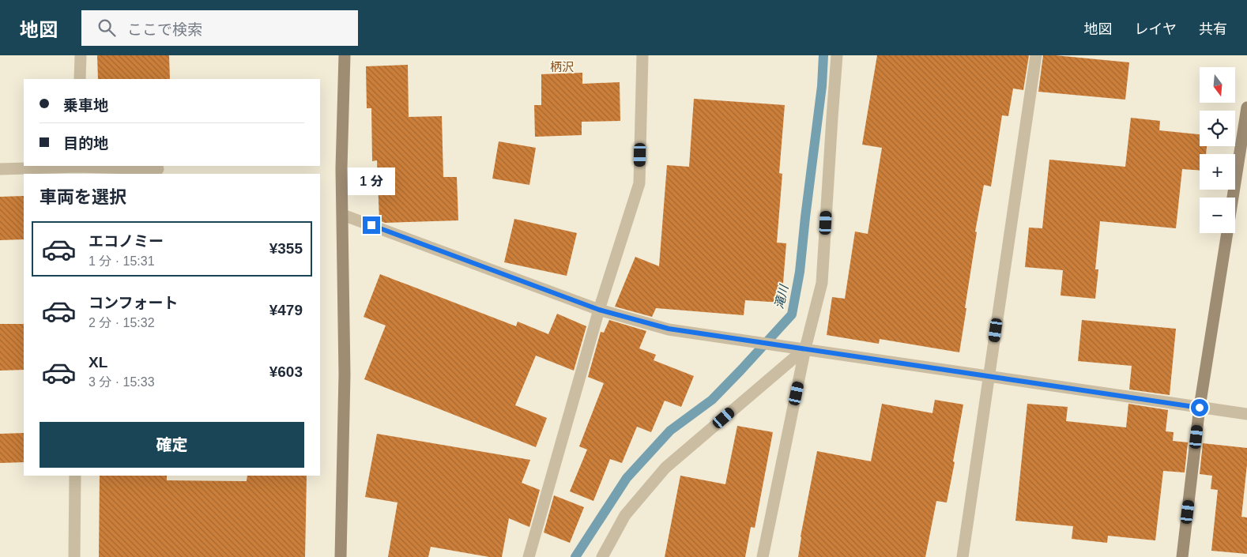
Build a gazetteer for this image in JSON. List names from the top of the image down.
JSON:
{
  "districts": ["柄沢"],
  "water": ["滝川"],
  "north": "bottom",
  "page": {
    "header": "地図",
    "search": "ここで検索",
    "nav": ["地図", "レイヤ", "共有"],
    "map_buttons": ["+", "−"],
    "banner": ["乗車地", "目的地"],
    "bubble": "1 分",
    "heading": "車両を選択",
    "list": [
      {
        "name": "エコノミー",
        "note": "1 分 · 15:31",
        "value": "¥355"
      },
      {
        "name": "コンフォート",
        "note": "2 分 · 15:32",
        "value": "¥479"
      },
      {
        "name": "XL",
        "note": "3 分 · 15:33",
        "value": "¥603"
      }
    ],
    "buttons": "確定"
  }
}
